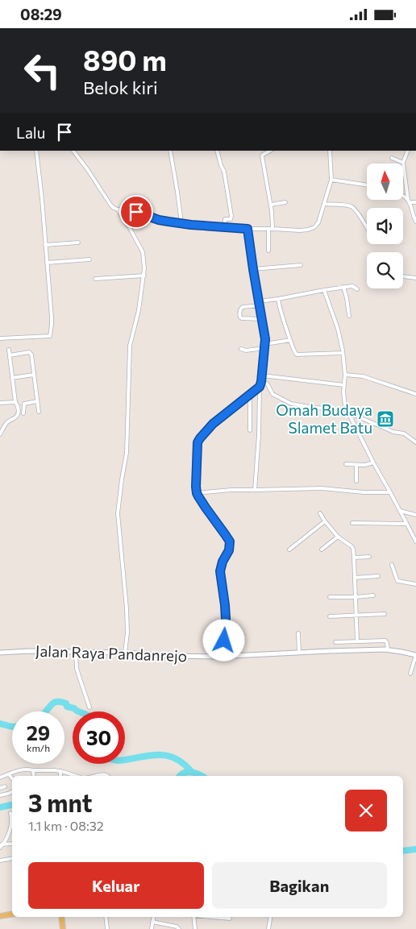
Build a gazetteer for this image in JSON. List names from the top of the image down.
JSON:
{
  "streets": {
    "main road": ["Jalan Raya Pandanrejo"]
  },
  "places": {
    "museum": ["Omah Budaya Slamet Batu"]
  },
  "north": "top",
  "page": {
    "status": "08:29",
    "turn": ["890 m", "Belok kiri"],
    "then": "Lalu",
    "speed": "29 km/h",
    "limit": "30",
    "heading": ["3 mnt", "1.1 km · 08:32"],
    "buttons": ["Keluar", "Bagikan"]
  }
}
